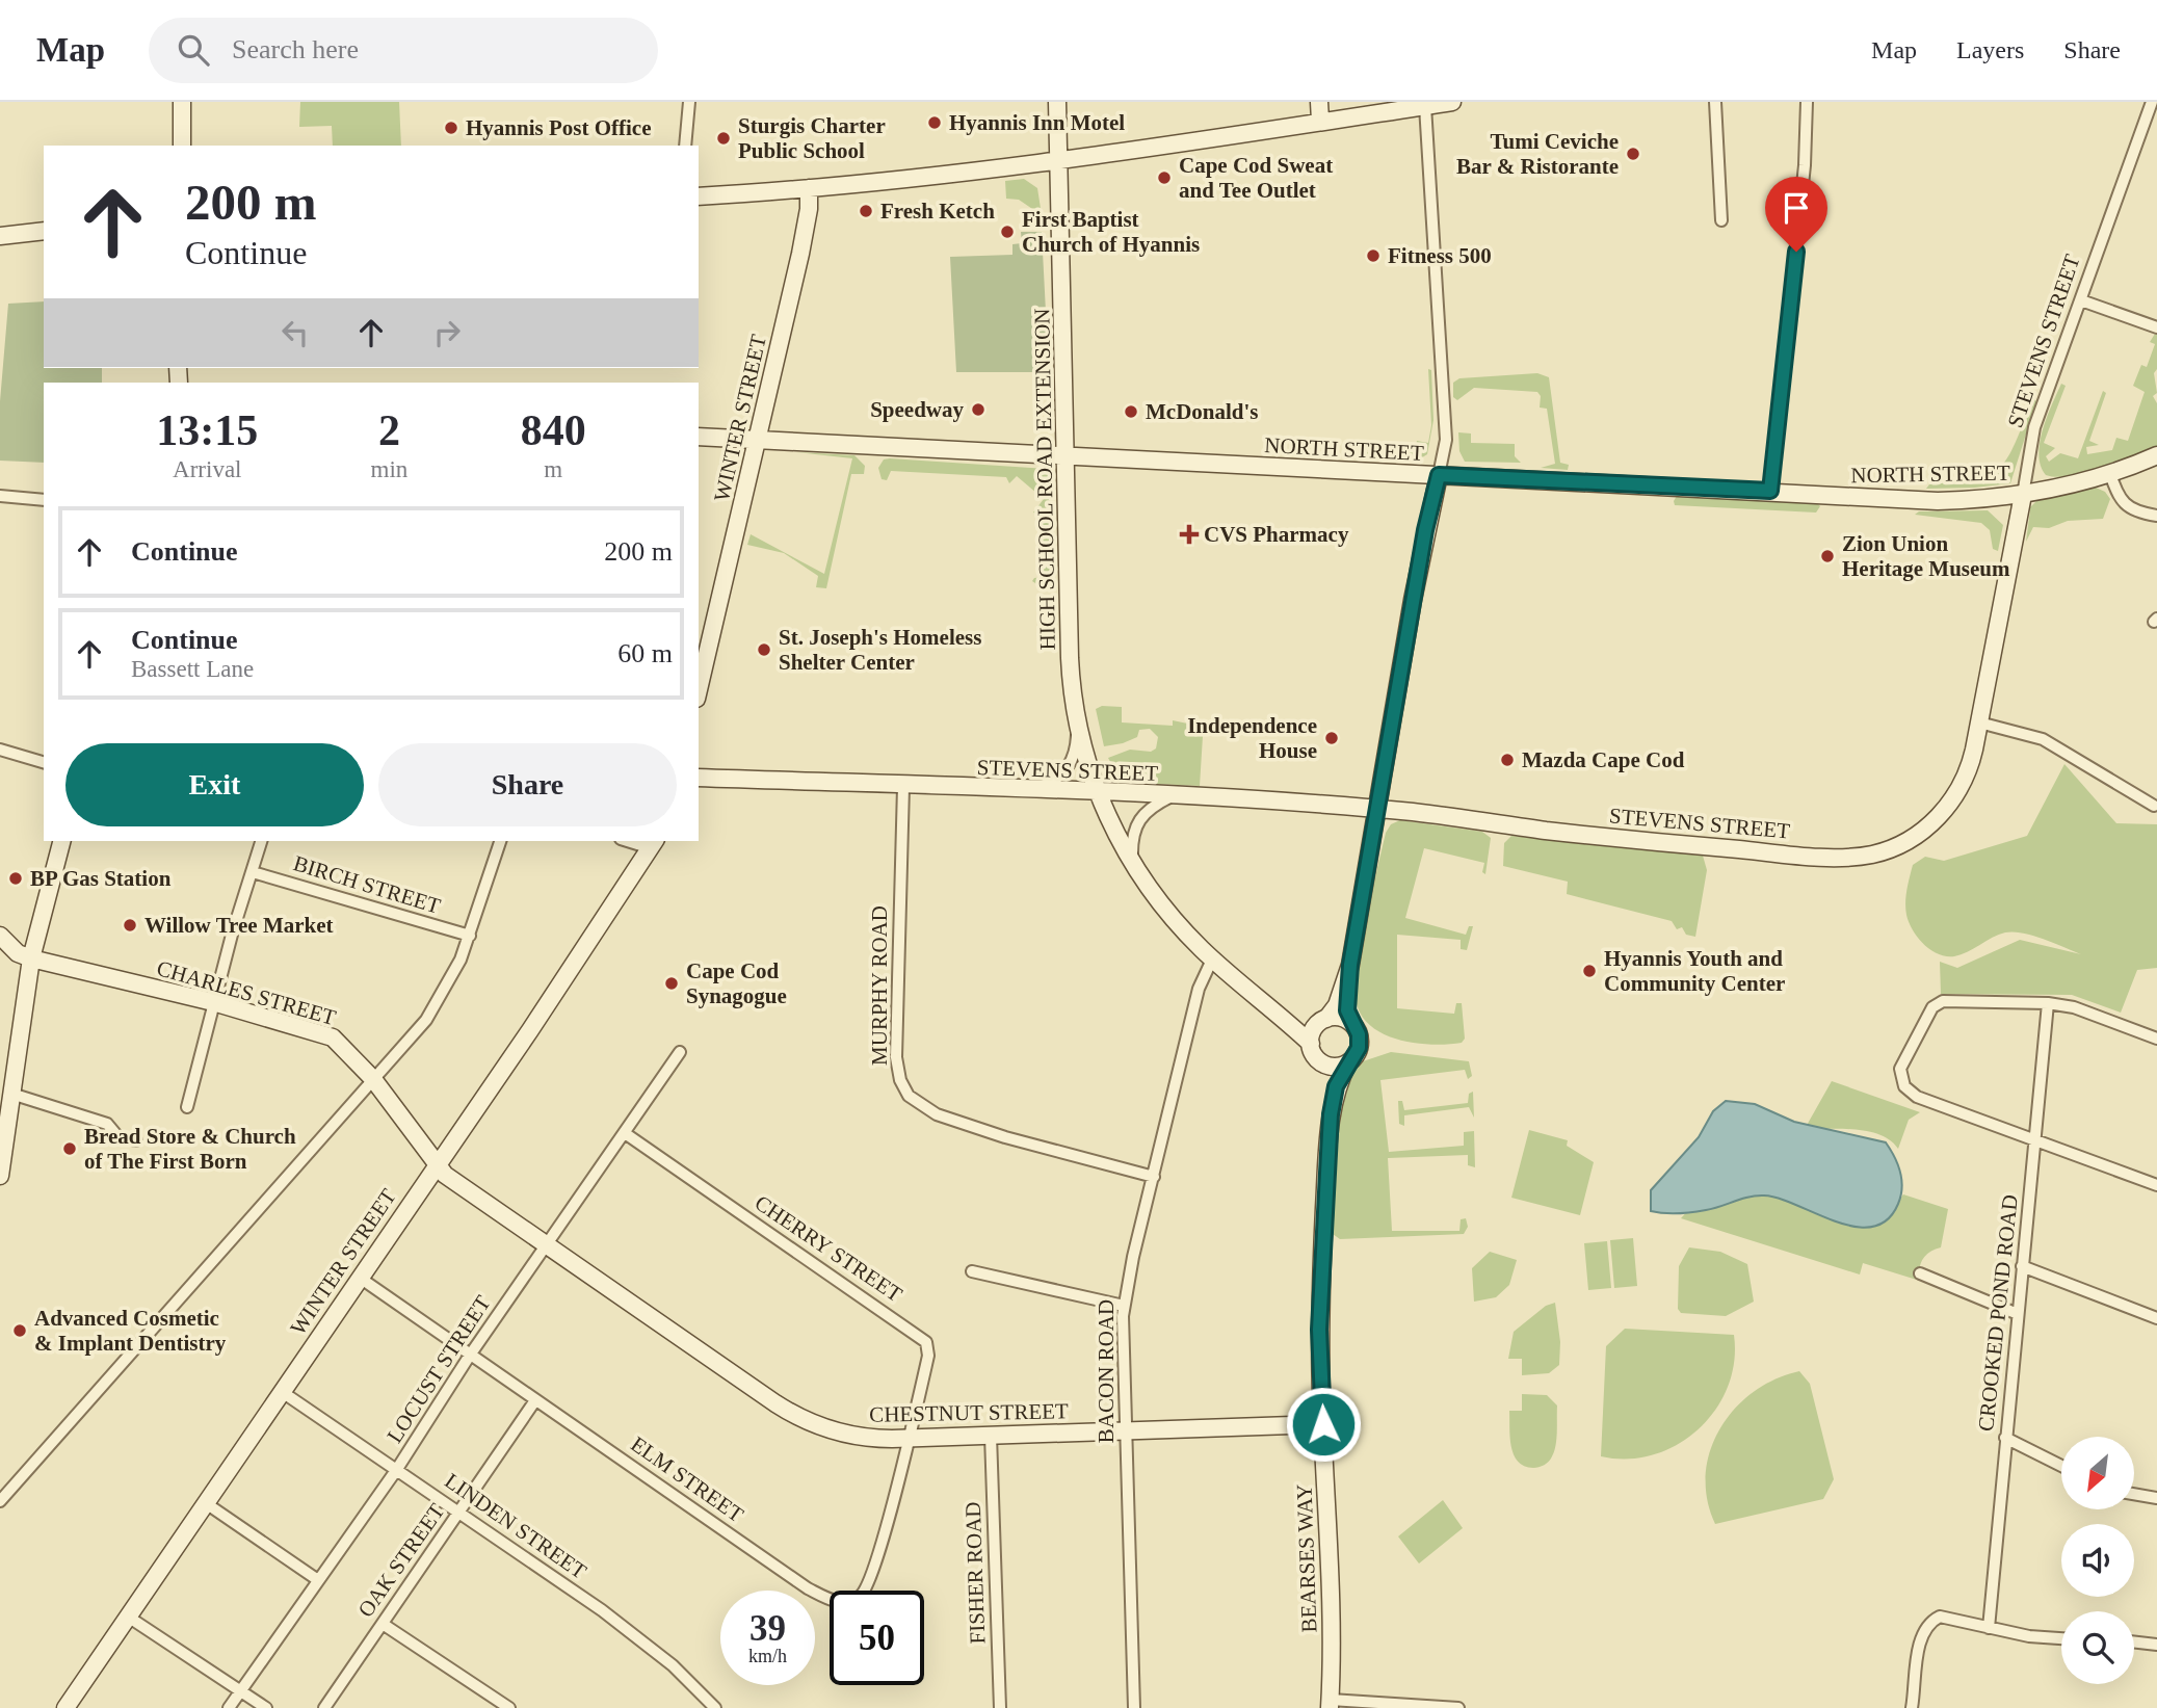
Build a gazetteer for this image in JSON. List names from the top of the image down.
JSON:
{
  "streets": {
    "street": [
      "STEVENS STREET",
      "WINTER STREET",
      "NORTH STREET",
      "HIGH SCHOOL ROAD EXTENSION",
      "BIRCH STREET",
      "MURPHY ROAD",
      "CHARLES STREET",
      "CHERRY STREET",
      "CROOKED POND ROAD",
      "LOCUST STREET",
      "BACON ROAD",
      "CHESTNUT STREET",
      "ELM STREET",
      "LINDEN STREET",
      "BEARSES WAY",
      "OAK STREET",
      "FISHER ROAD"
    ]
  },
  "crossings": [
    ["STEVENS STREET", "NORTH STREET"],
    ["STEVENS STREET", "HIGH SCHOOL ROAD EXTENSION"],
    ["STEVENS STREET", "MURPHY ROAD"],
    ["WINTER STREET", "NORTH STREET"],
    ["WINTER STREET", "CHARLES STREET"],
    ["WINTER STREET", "CHESTNUT STREET"],
    ["WINTER STREET", "ELM STREET"],
    ["WINTER STREET", "LINDEN STREET"],
    ["NORTH STREET", "HIGH SCHOOL ROAD EXTENSION"],
    ["MURPHY ROAD", "BACON ROAD"],
    ["CHARLES STREET", "CHESTNUT STREET"],
    ["CHERRY STREET", "LOCUST STREET"],
    ["CHERRY STREET", "CHESTNUT STREET"],
    ["CHERRY STREET", "ELM STREET"],
    ["LOCUST STREET", "CHESTNUT STREET"],
    ["LOCUST STREET", "ELM STREET"],
    ["LOCUST STREET", "LINDEN STREET"],
    ["BACON ROAD", "CHESTNUT STREET"],
    ["CHESTNUT STREET", "ELM STREET"],
    ["CHESTNUT STREET", "BEARSES WAY"],
    ["CHESTNUT STREET", "FISHER ROAD"],
    ["ELM STREET", "OAK STREET"],
    ["LINDEN STREET", "OAK STREET"]
  ],
  "places": {
    "other": [
      "Hyannis Inn Motel",
      "Hyannis Post Office",
      "Sturgis Charter Public School",
      "Tumi Ceviche Bar & Ristorante",
      "Cape Cod Sweat and Tee Outlet",
      "Fresh Ketch",
      "First Baptist Church of Hyannis",
      "Fitness 500",
      "Speedway",
      "McDonald's",
      "Zion Union Heritage Museum",
      "St. Joseph's Homeless Shelter Center",
      "Independence House",
      "Mazda Cape Cod",
      "BP Gas Station",
      "Willow Tree Market",
      "Hyannis Youth and Community Center",
      "Cape Cod Synagogue",
      "Bread Store & Church of The First Born",
      "Advanced Cosmetic & Implant Dentistry"
    ],
    "health": ["CVS Pharmacy"]
  },
  "north": "bottom left",
  "page": {
    "header": "Map",
    "search": "Search here",
    "nav": ["Map", "Layers", "Share"],
    "turn": ["200 m", "Continue"],
    "eta": [
      "13:15",
      "Arrival",
      "2",
      "min",
      "840",
      "m"
    ],
    "list": [
      {
        "name": "Continue",
        "value": "200 m"
      },
      {
        "name": "Continue",
        "note": "Bassett Lane",
        "value": "60 m"
      }
    ],
    "buttons": ["Exit", "Share"],
    "speed": "39 km/h",
    "limit": "50"
  }
}
